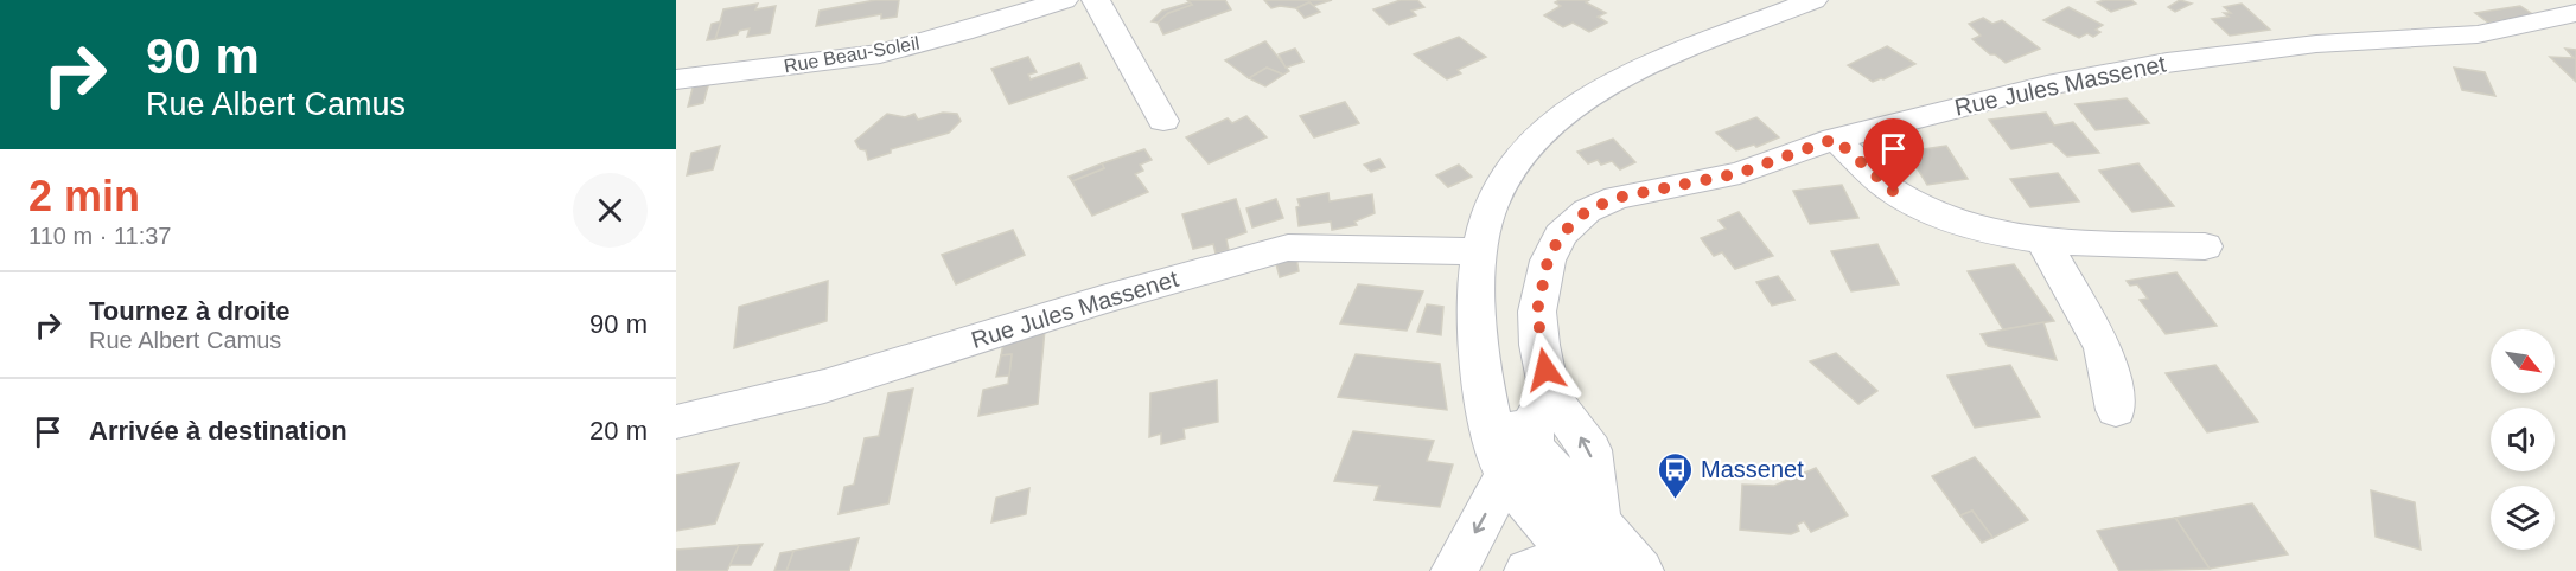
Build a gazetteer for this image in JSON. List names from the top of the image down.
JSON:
{
  "streets": {
    "street": ["Rue Beau-Soleil", "Rue Jules Massenet"]
  },
  "places": {
    "bus stop": ["Massenet"]
  },
  "north": "bottom right",
  "page": {
    "turn": ["90 m", "Rue Albert Camus"],
    "heading": ["2 min", "110 m · 11:37"],
    "list": [
      {
        "name": "Tournez à droite",
        "note": "Rue Albert Camus",
        "value": "90 m"
      },
      {
        "name": "Arrivée à destination",
        "value": "20 m"
      }
    ]
  }
}
